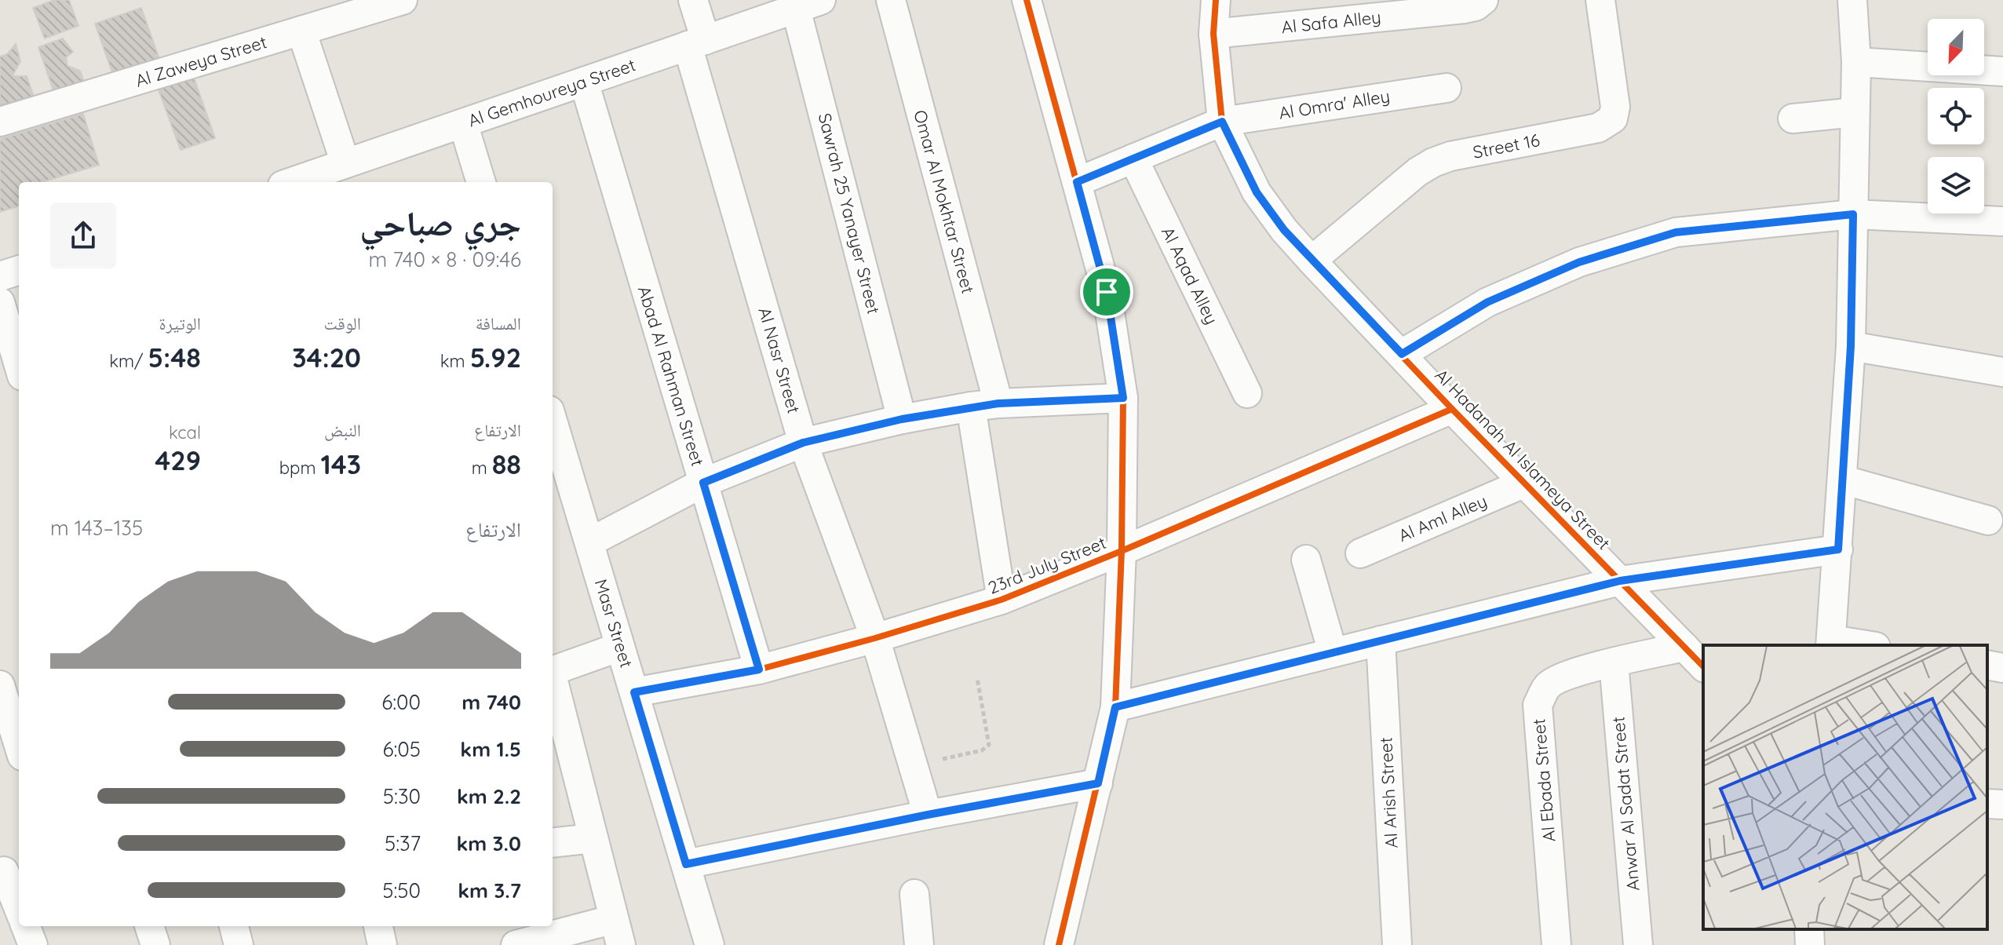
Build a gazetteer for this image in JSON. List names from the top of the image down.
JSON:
{
  "streets": {
    "street": [
      "Al Safa Alley",
      "Al Zaweya Street",
      "Al Gemhoureya Street",
      "Al Omra' Alley",
      "Street 16",
      "Omar Al Mokhtar Street",
      "Sawrah 25 Yanayer Street",
      "Al Aqad Alley",
      "Al Nasr Street",
      "Abad Al Rahman Street",
      "Al Hadanah Al Islameya Street",
      "Al Aml Alley",
      "23rd July Street",
      "Masr Street",
      "Al Ebada Street",
      "Al Arish Street",
      "Anwar Al Sadat Street"
    ]
  },
  "crossings": [
    ["Al Safa Alley", "Al Hadanah Al Islameya Street"],
    ["Al Gemhoureya Street", "Sawrah 25 Yanayer Street"],
    ["Al Gemhoureya Street", "Al Nasr Street"],
    ["Al Gemhoureya Street", "Abad Al Rahman Street"],
    ["Al Omra' Alley", "Al Aqad Alley"],
    ["Al Omra' Alley", "Al Hadanah Al Islameya Street"],
    ["Street 16", "Al Hadanah Al Islameya Street"],
    ["Al Nasr Street", "23rd July Street"],
    ["Abad Al Rahman Street", "23rd July Street"],
    ["Al Hadanah Al Islameya Street", "Al Aml Alley"],
    ["Al Hadanah Al Islameya Street", "23rd July Street"],
    ["Al Hadanah Al Islameya Street", "Al Ebada Street"],
    ["23rd July Street", "Masr Street"],
    ["Al Ebada Street", "Anwar Al Sadat Street"]
  ],
  "north": "bottom left",
  "page": {
    "heading": ["جري صباحي", "09:46 · 8 × 740 m"],
    "stats": [
      ["المسافة", "5.92 km"],
      ["الوقت", "34:20"],
      ["الوتيرة", "5:48 /km"],
      ["الارتفاع", "88 m"],
      ["النبض", "143 bpm"],
      ["kcal", "429"]
    ],
    "chart": ["الارتفاع", "135–143 m"],
    "list": [
      {
        "name": "740 m",
        "note": "6:00"
      },
      {
        "name": "1.5 km",
        "note": "6:05"
      },
      {
        "name": "2.2 km",
        "note": "5:30"
      },
      {
        "name": "3.0 km",
        "note": "5:37"
      },
      {
        "name": "3.7 km",
        "note": "5:50"
      }
    ]
  }
}
